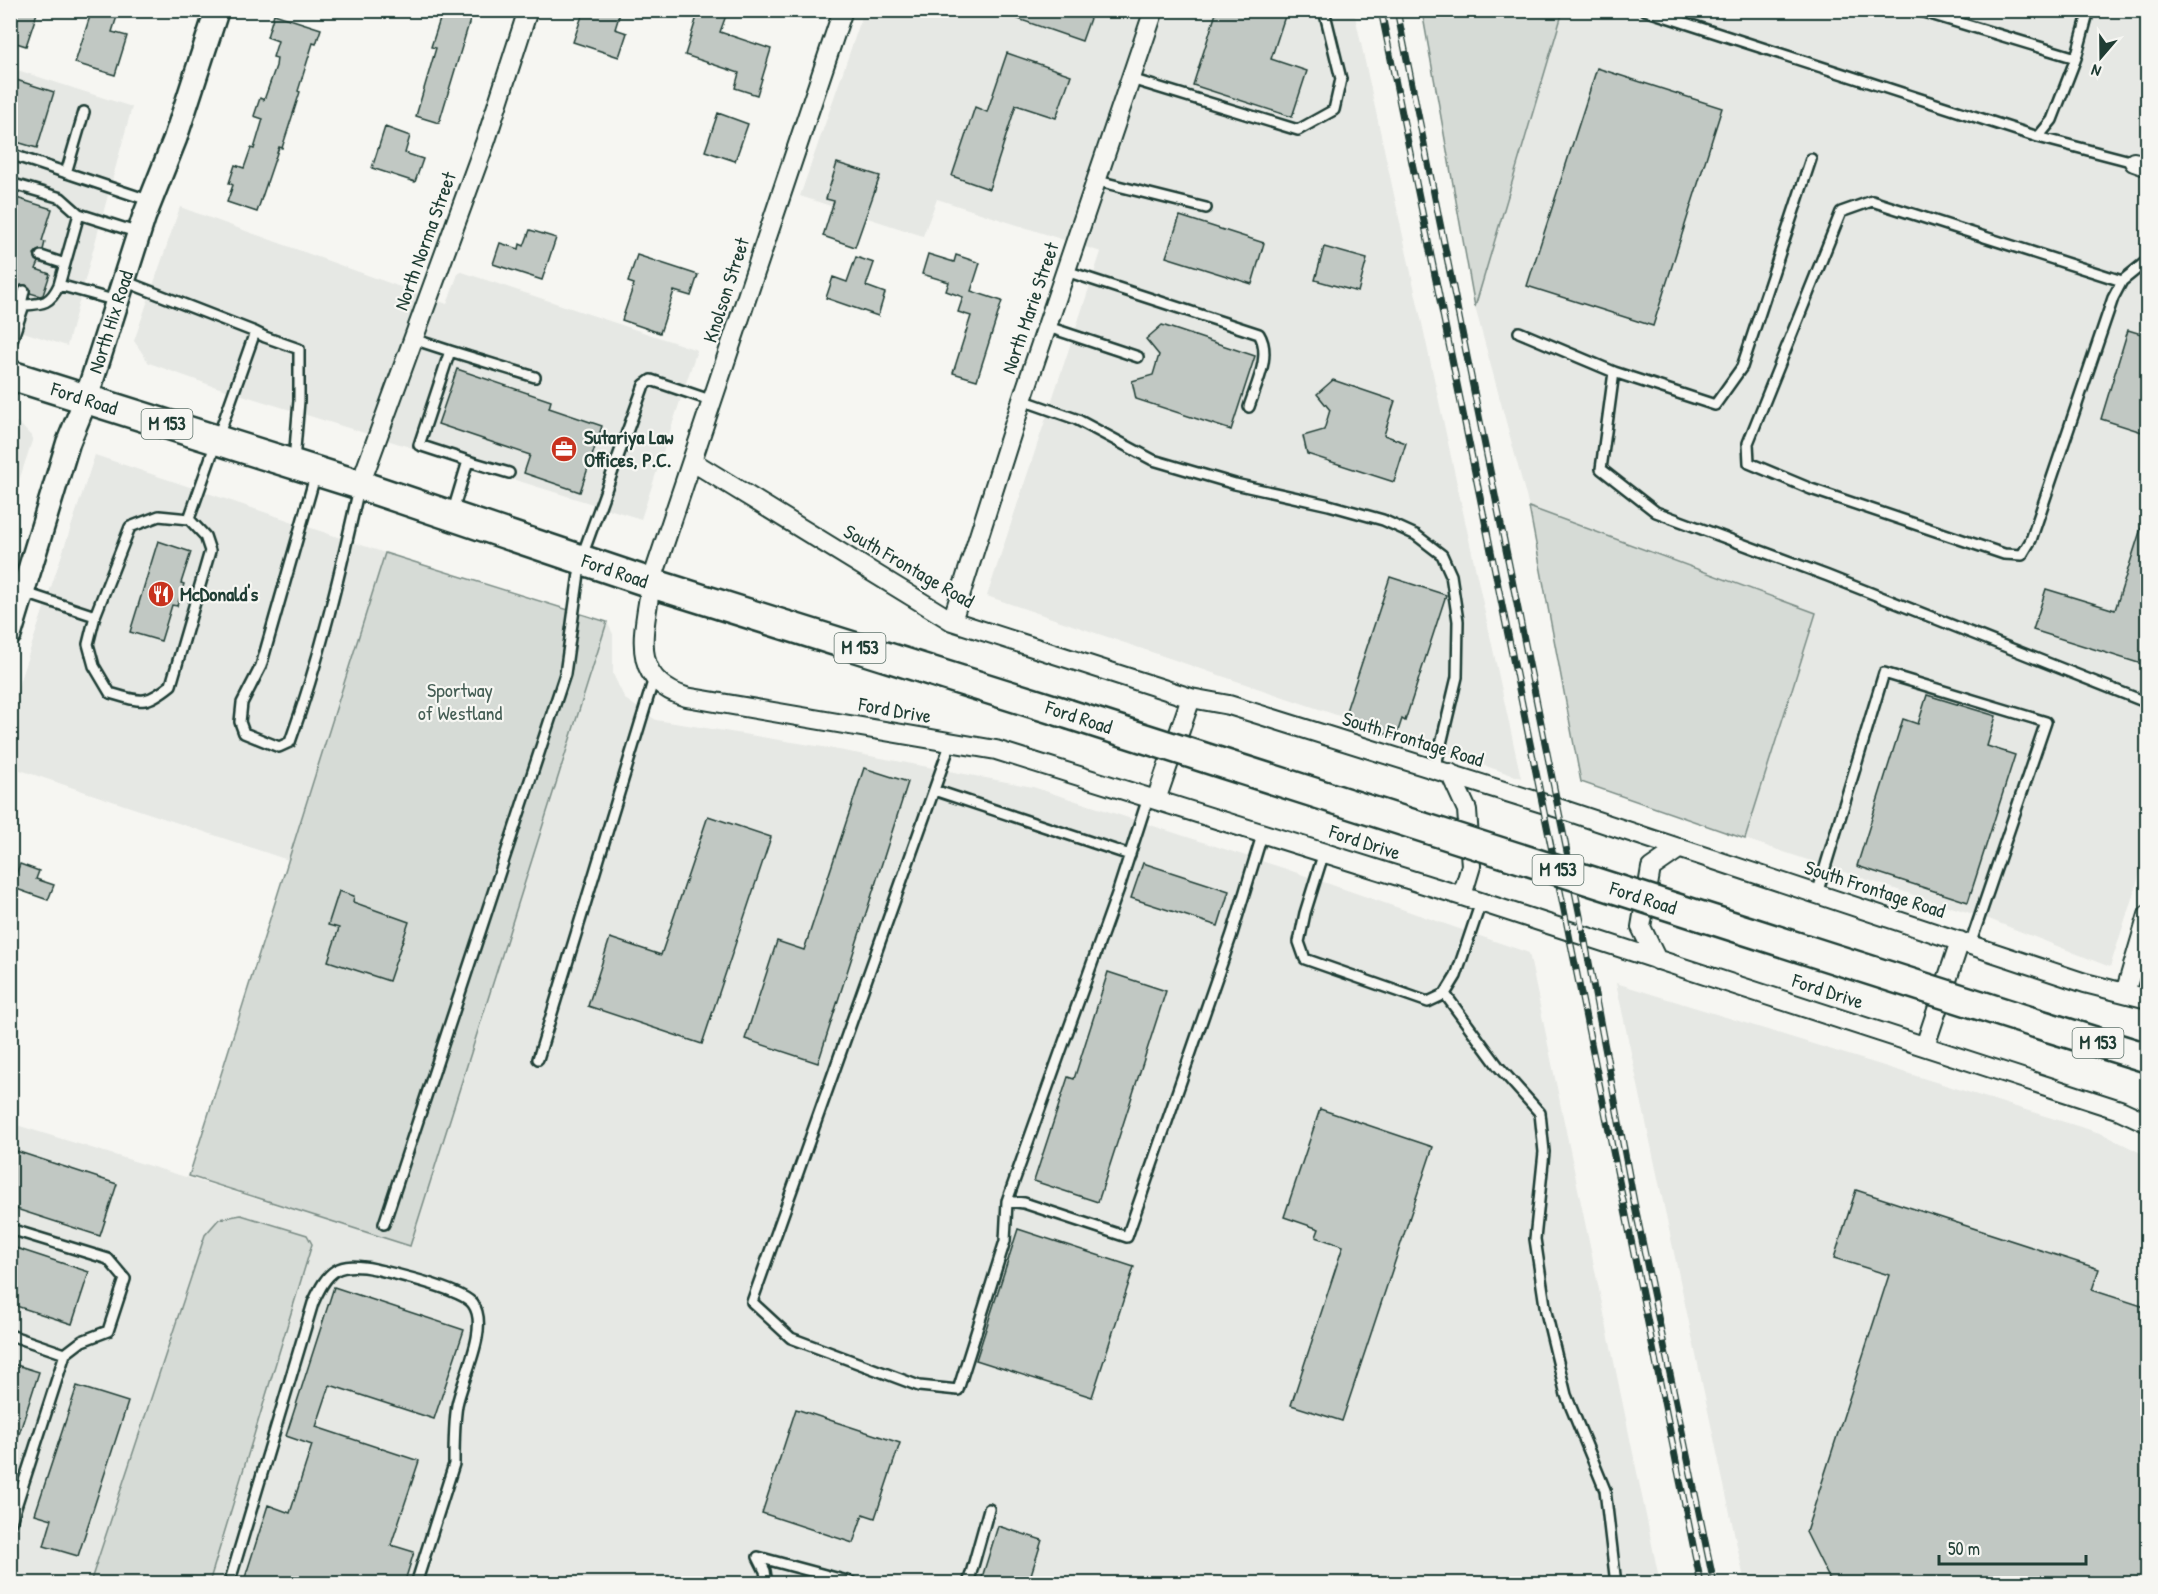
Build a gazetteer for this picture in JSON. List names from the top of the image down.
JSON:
{
  "streets": {
    "main road": ["Ford Road", "M 153"],
    "street": [
      "North Norma Street",
      "Knolson Street",
      "North Marie Street",
      "North Hix Road",
      "South Frontage Road",
      "Ford Drive"
    ]
  },
  "crossings": [
    ["North Norma Street", "Ford Road"],
    ["Knolson Street", "Ford Road"],
    ["Knolson Street", "South Frontage Road"],
    ["North Marie Street", "South Frontage Road"],
    ["North Hix Road", "Ford Road"]
  ],
  "parks": ["Sportway of Westland"],
  "places": {
    "office": ["Sutariya Law Offices, P.C."],
    "restaurant": ["McDonald's"]
  },
  "scale_bar": "50 m",
  "north": "bottom"
}
